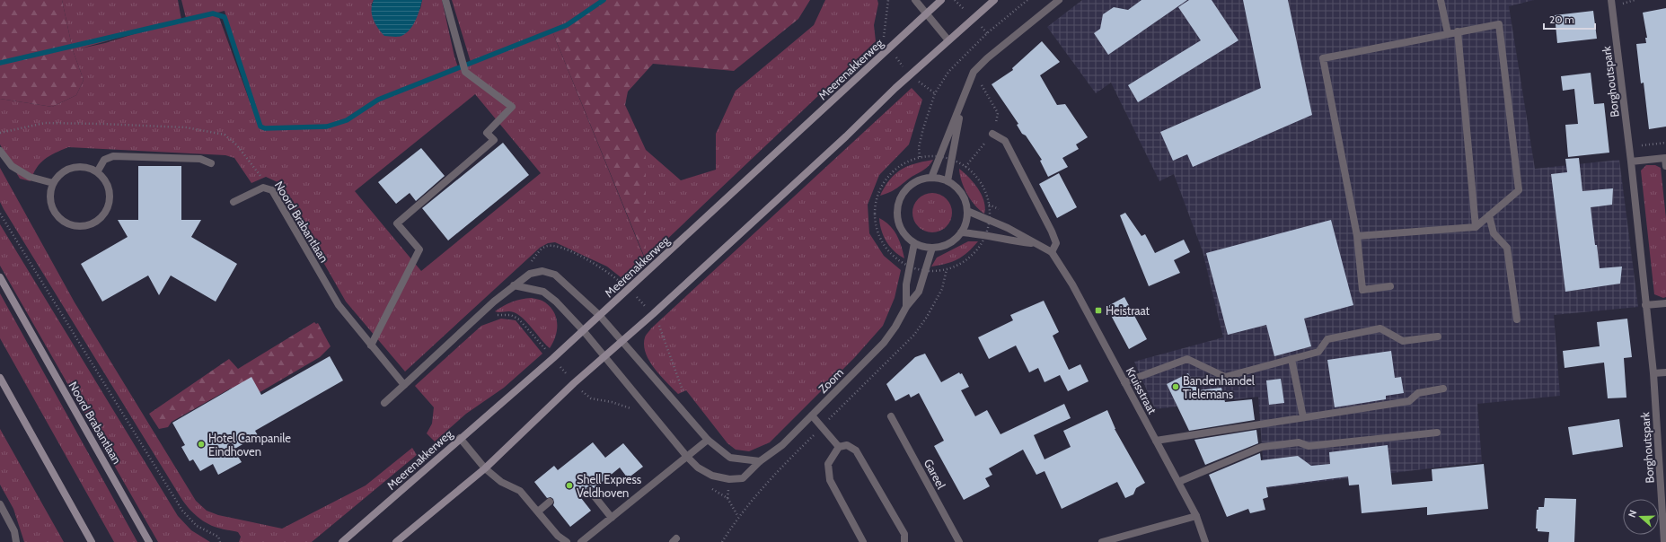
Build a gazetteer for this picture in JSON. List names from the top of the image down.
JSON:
{
  "streets": {
    "main road": ["Meerenakkerweg", "Noord Brabantlaan"],
    "street": [
      "Borghoutspark",
      "Zoom",
      "Kruisstraat",
      "Gareel"
    ]
  },
  "crossings": [
    ["Meerenakkerweg", "Zoom"],
    ["Zoom", "Kruisstraat"]
  ],
  "places": {
    "transit": ["Heistraat"],
    "other": ["Bandenhandel Tielemans", "Hotel Campanile Eindhoven", "Shell Express Veldhoven"]
  },
  "scale_bar": "20 m",
  "north": "left"
}
